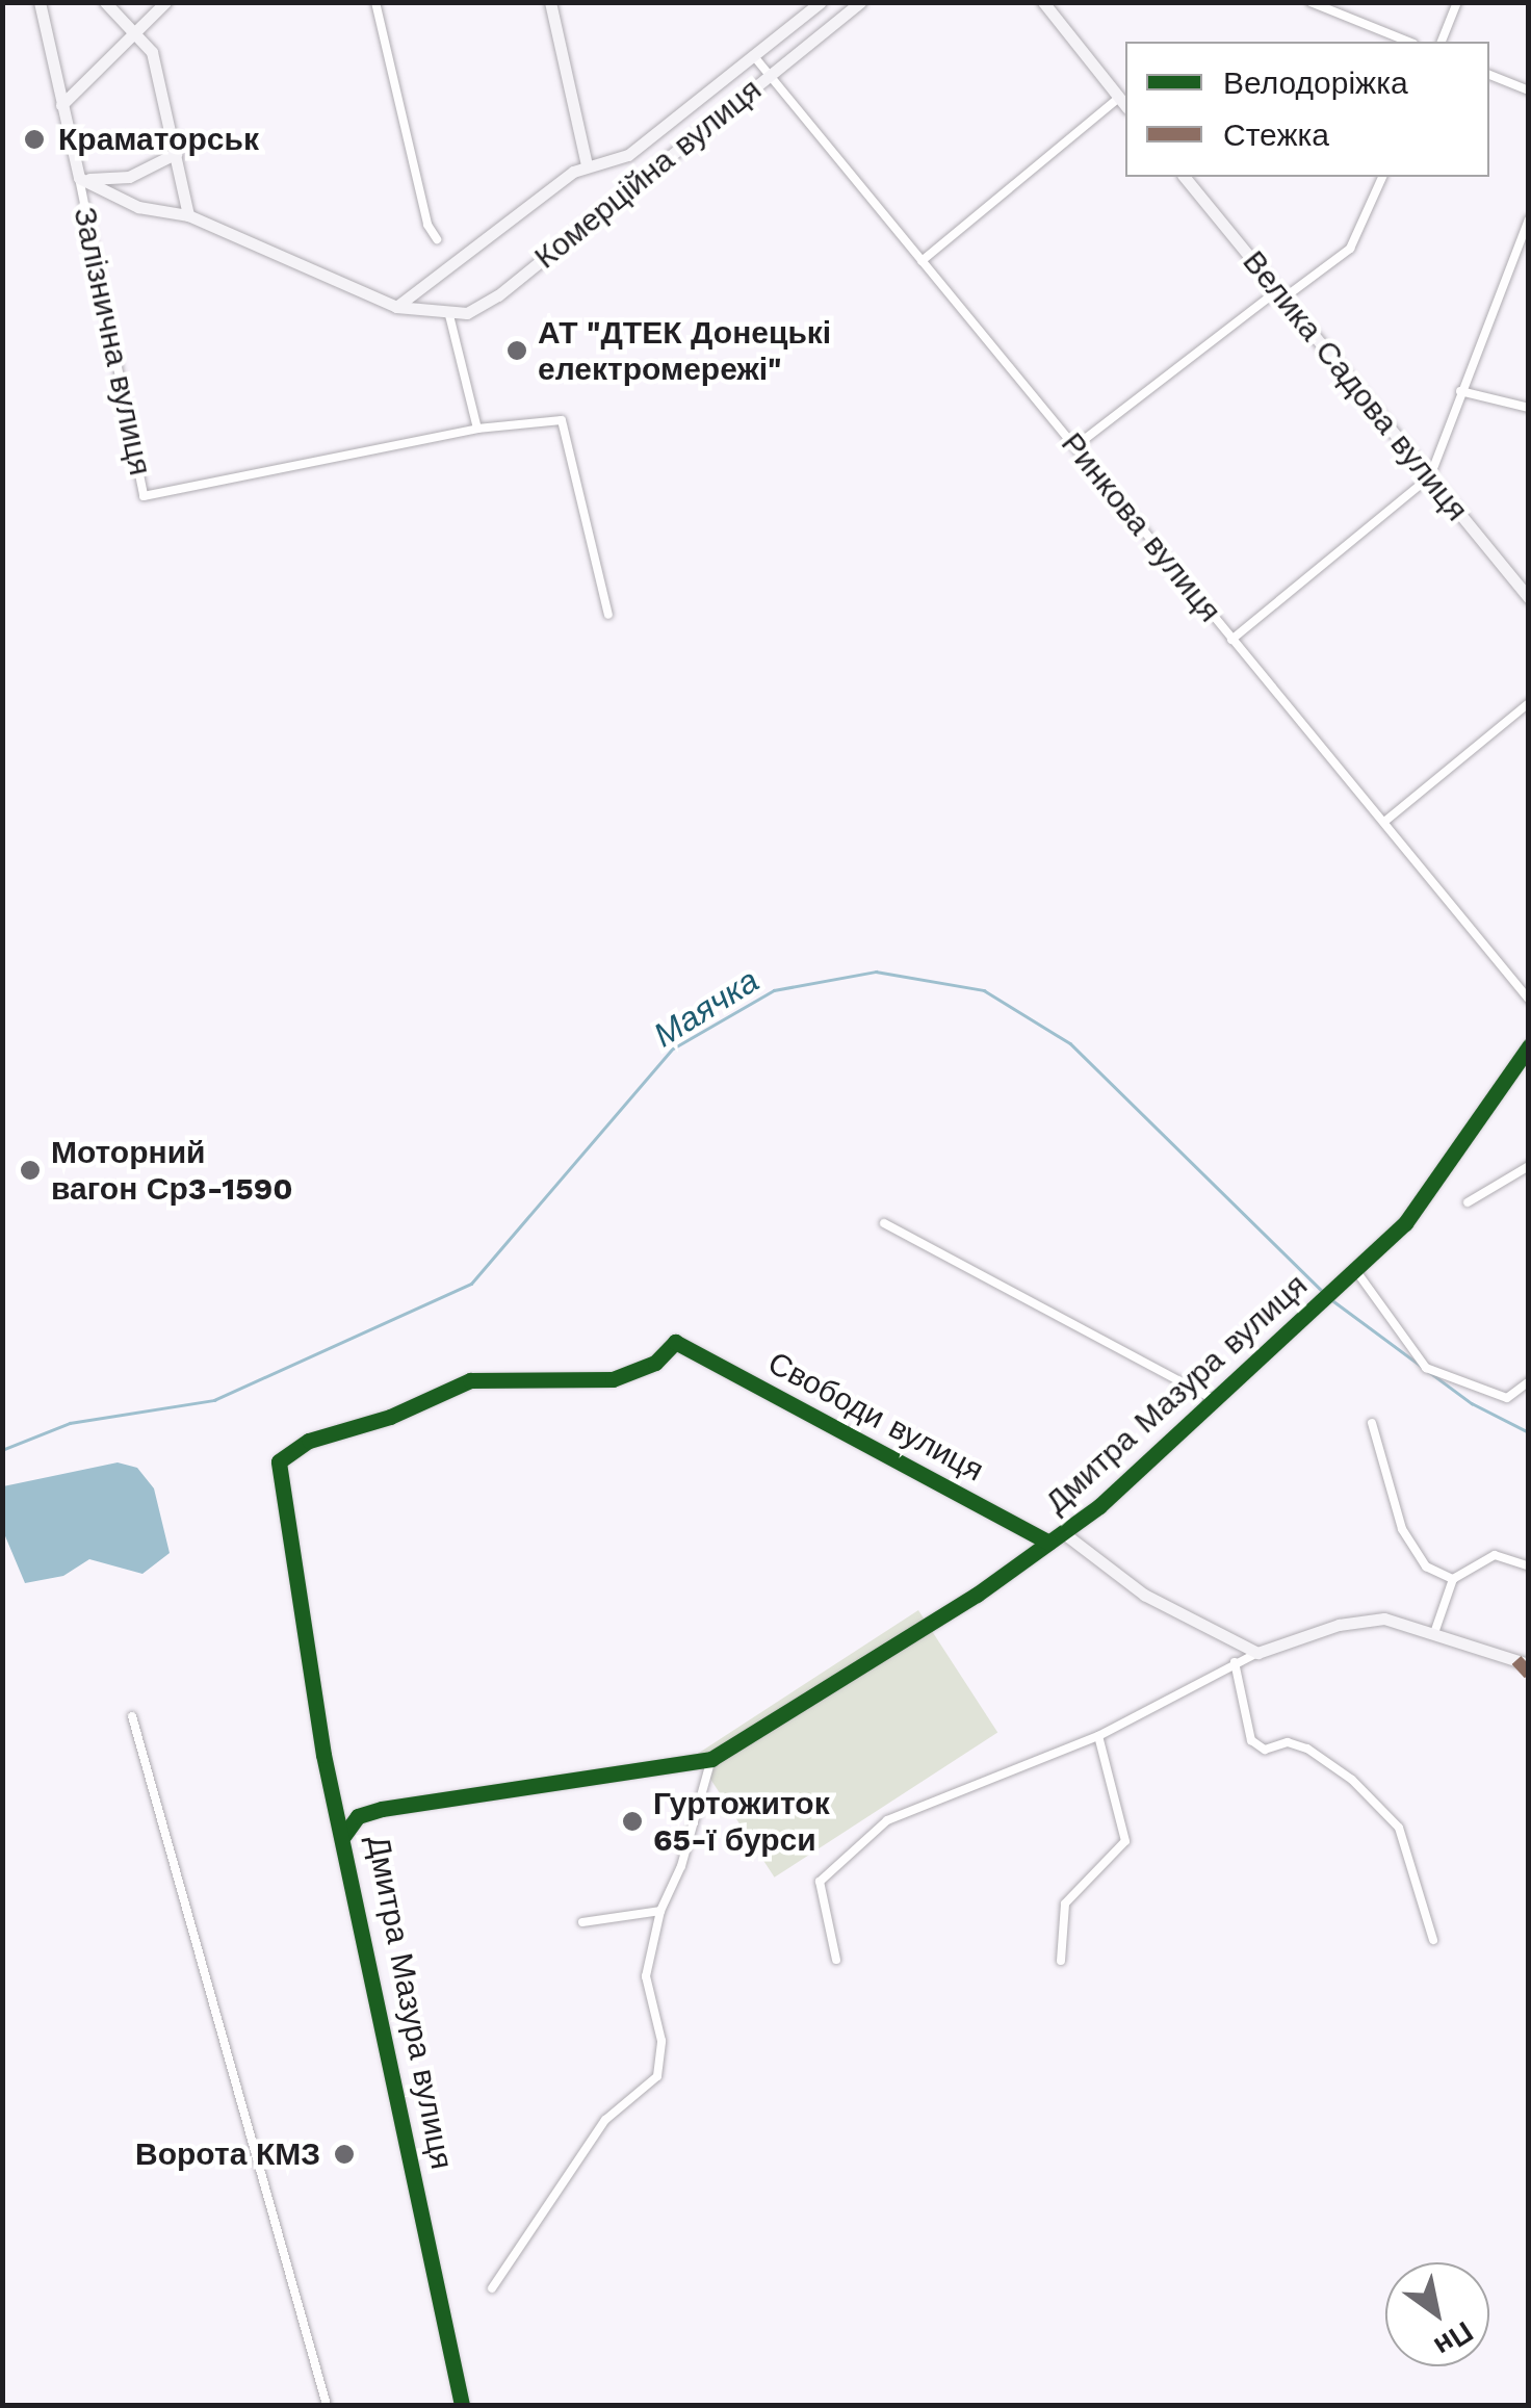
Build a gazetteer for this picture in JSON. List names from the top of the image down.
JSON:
{
  "streets": {
    "street": [
      "Комерційна вулиця",
      "Залізнична вулиця",
      "Велика Садова вулиця",
      "Ринкова вулиця",
      "Дмитра Мазура вулиця",
      "Свободи вулиця"
    ]
  },
  "crossings": [
    ["Комерційна вулиця", "Ринкова вулиця"],
    ["Дмитра Мазура вулиця", "Свободи вулиця"]
  ],
  "water": ["Маячка"],
  "places": [
    "Краматорськ",
    "АТ \"ДТЕК Донецькі електромережі\"",
    "Моторний вагон Ср3-1590",
    "Гуртожиток 65-ї бурси",
    "Ворота КМЗ"
  ],
  "legend": ["Велодоріжка", "Стежка"],
  "north": "bottom right"
}
